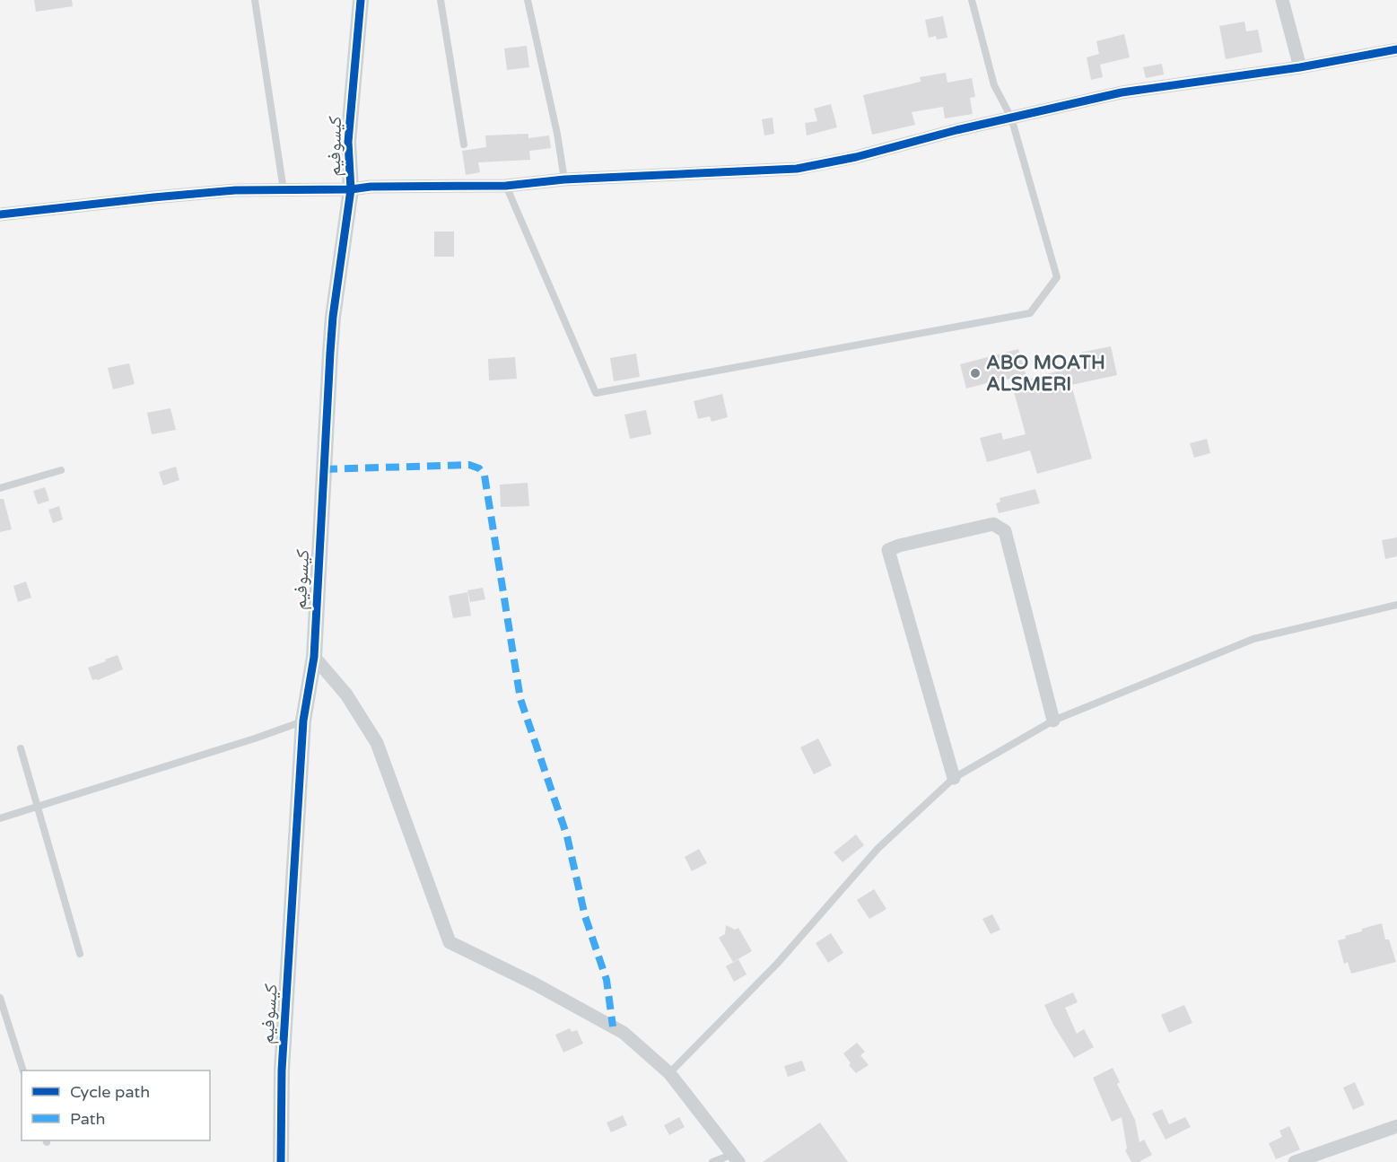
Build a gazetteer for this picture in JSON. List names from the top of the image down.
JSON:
{
  "streets": {
    "street": ["كيسوفيم"]
  },
  "places": ["ABO MOATH ALSMERI"],
  "legend": ["Cycle path", "Path"]
}
